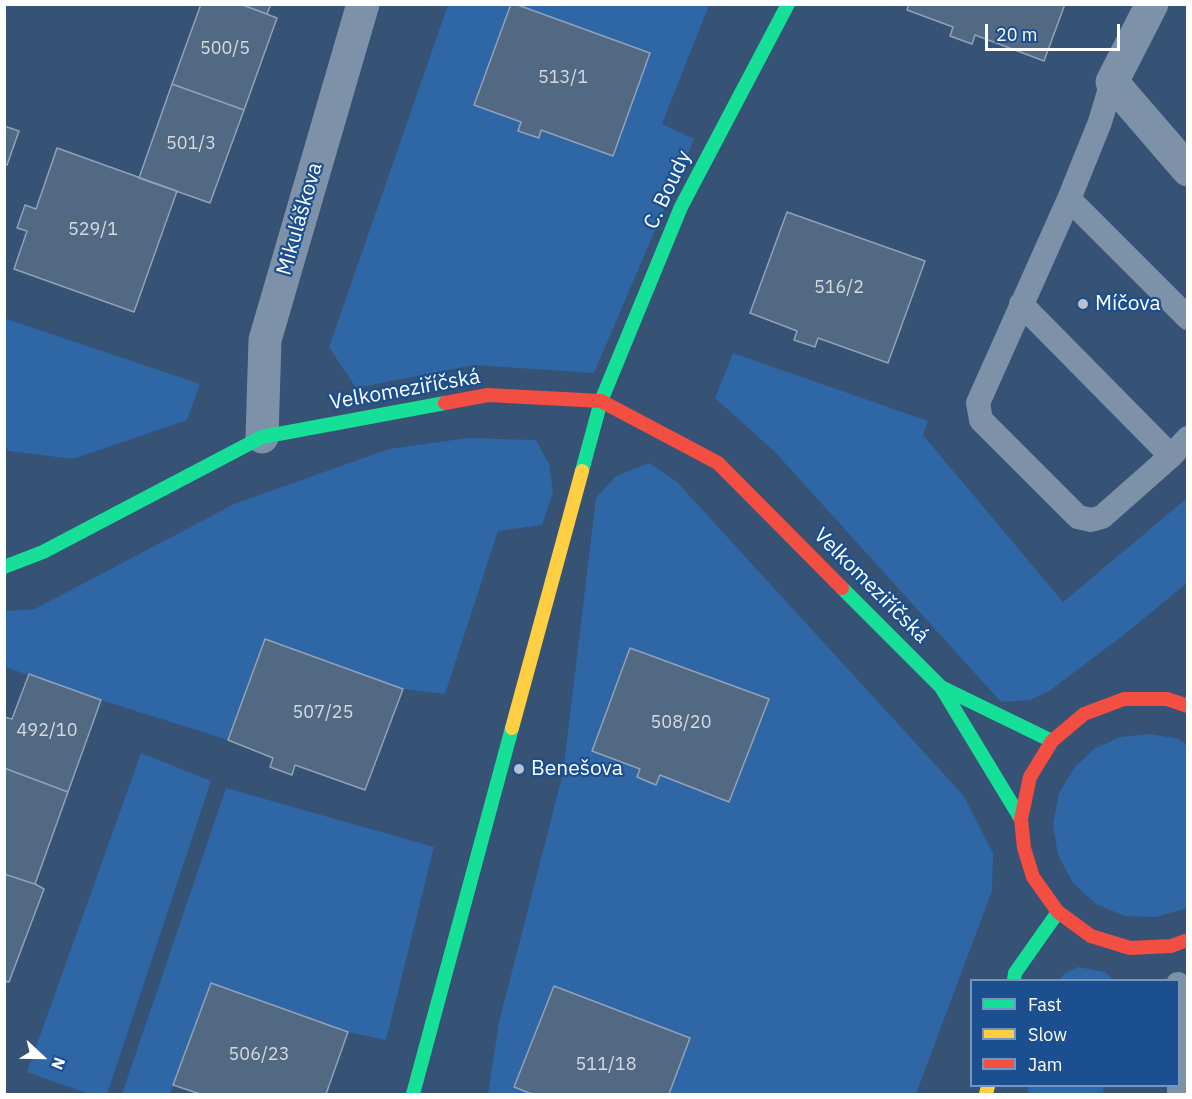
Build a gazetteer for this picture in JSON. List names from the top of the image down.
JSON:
{
  "streets": {
    "street": ["C. Boudy", "Mikuláškova", "Velkomeziříčská"]
  },
  "crossings": [
    ["C. Boudy", "Velkomeziříčská"],
    ["Mikuláškova", "Velkomeziříčská"]
  ],
  "places": ["Míčova", "Benešova"],
  "house_numbers": [
    "500/5",
    "513/1",
    "501/3",
    "529/1",
    "516/2",
    "507/25",
    "508/20",
    "492/10",
    "506/23",
    "511/18"
  ],
  "legend": ["Fast", "Slow", "Jam"],
  "scale_bar": "20 m",
  "north": "right"
}
